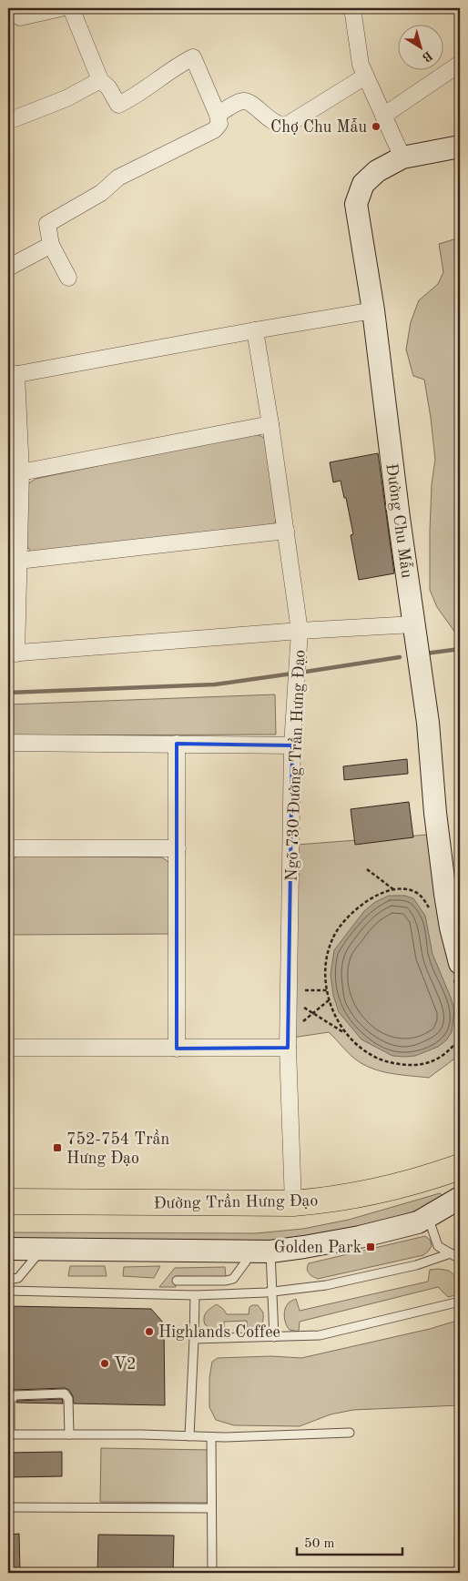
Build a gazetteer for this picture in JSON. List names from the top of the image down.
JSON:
{
  "streets": {
    "highway": ["Đường Trần Hưng Đạo"],
    "street": ["Đường Chu Mẫu", "Ngõ 730 Đường Trần Hưng Đạo"]
  },
  "crossings": [
    ["Ngõ 730 Đường Trần Hưng Đạo", "Đường Trần Hưng Đạo"]
  ],
  "places": {
    "other": ["Chợ Chu Mẫu", "Highlands Coffee", "V2"],
    "transit": ["752-754 Trần Hưng Đạo", "Golden Park"]
  },
  "scale_bar": "50 m",
  "north": "bottom right"
}
